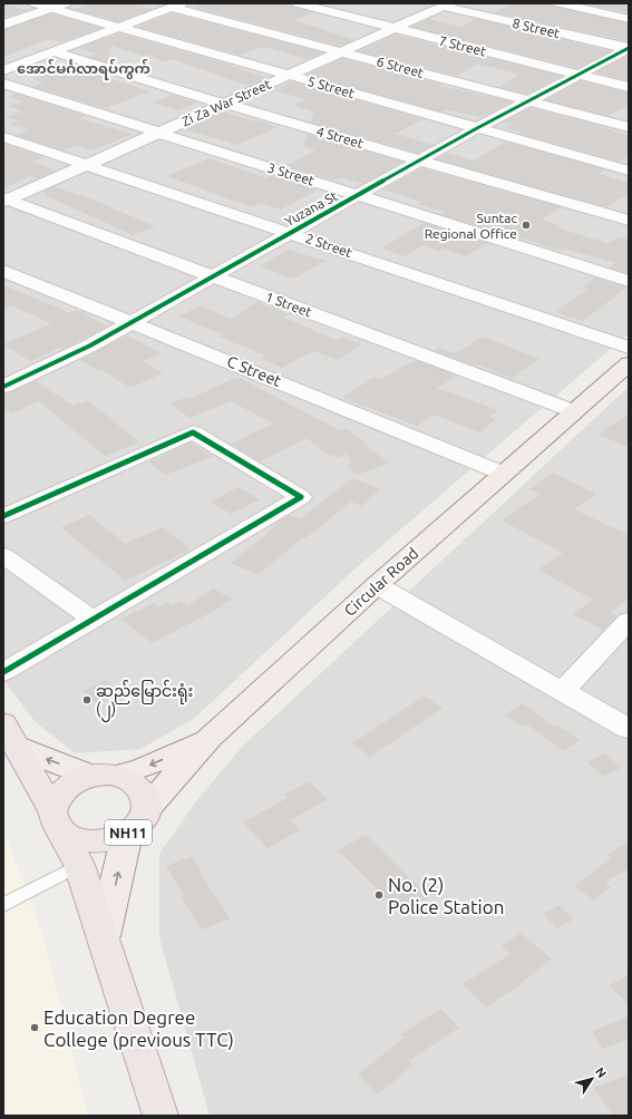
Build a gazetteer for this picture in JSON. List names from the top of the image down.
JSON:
{
  "streets": {
    "highway": ["NH11"],
    "main road": ["Circular Road"],
    "street": [
      "8 Street",
      "7 Street",
      "6 Street",
      "5 Street",
      "Zi Za War Street",
      "4 Street",
      "3 Street",
      "Yuzana St",
      "2 Street",
      "1 Street",
      "C Street"
    ]
  },
  "crossings": [
    ["8 Street", "Zi Za War Street"],
    ["8 Street", "Yuzana St"],
    ["7 Street", "Zi Za War Street"],
    ["7 Street", "Yuzana St"],
    ["6 Street", "Zi Za War Street"],
    ["6 Street", "Yuzana St"],
    ["5 Street", "Zi Za War Street"],
    ["5 Street", "Yuzana St"],
    ["Zi Za War Street", "4 Street"],
    ["Zi Za War Street", "3 Street"],
    ["Zi Za War Street", "2 Street"],
    ["Zi Za War Street", "1 Street"],
    ["4 Street", "Yuzana St"],
    ["3 Street", "Yuzana St"],
    ["Yuzana St", "2 Street"],
    ["Yuzana St", "1 Street"],
    ["Yuzana St", "C Street"],
    ["1 Street", "Circular Road"],
    ["C Street", "Circular Road"],
    ["Circular Road", "NH11"]
  ],
  "districts": ["အောင်မင်္ဂလာရပ်ကွက်"],
  "places": [
    "Suntac Regional Office",
    "ဆည်မြောင်းရုံး (၂)",
    "No. (2) Police Station",
    "Education Degree College (previous TTC)"
  ],
  "north": "top right"
}
